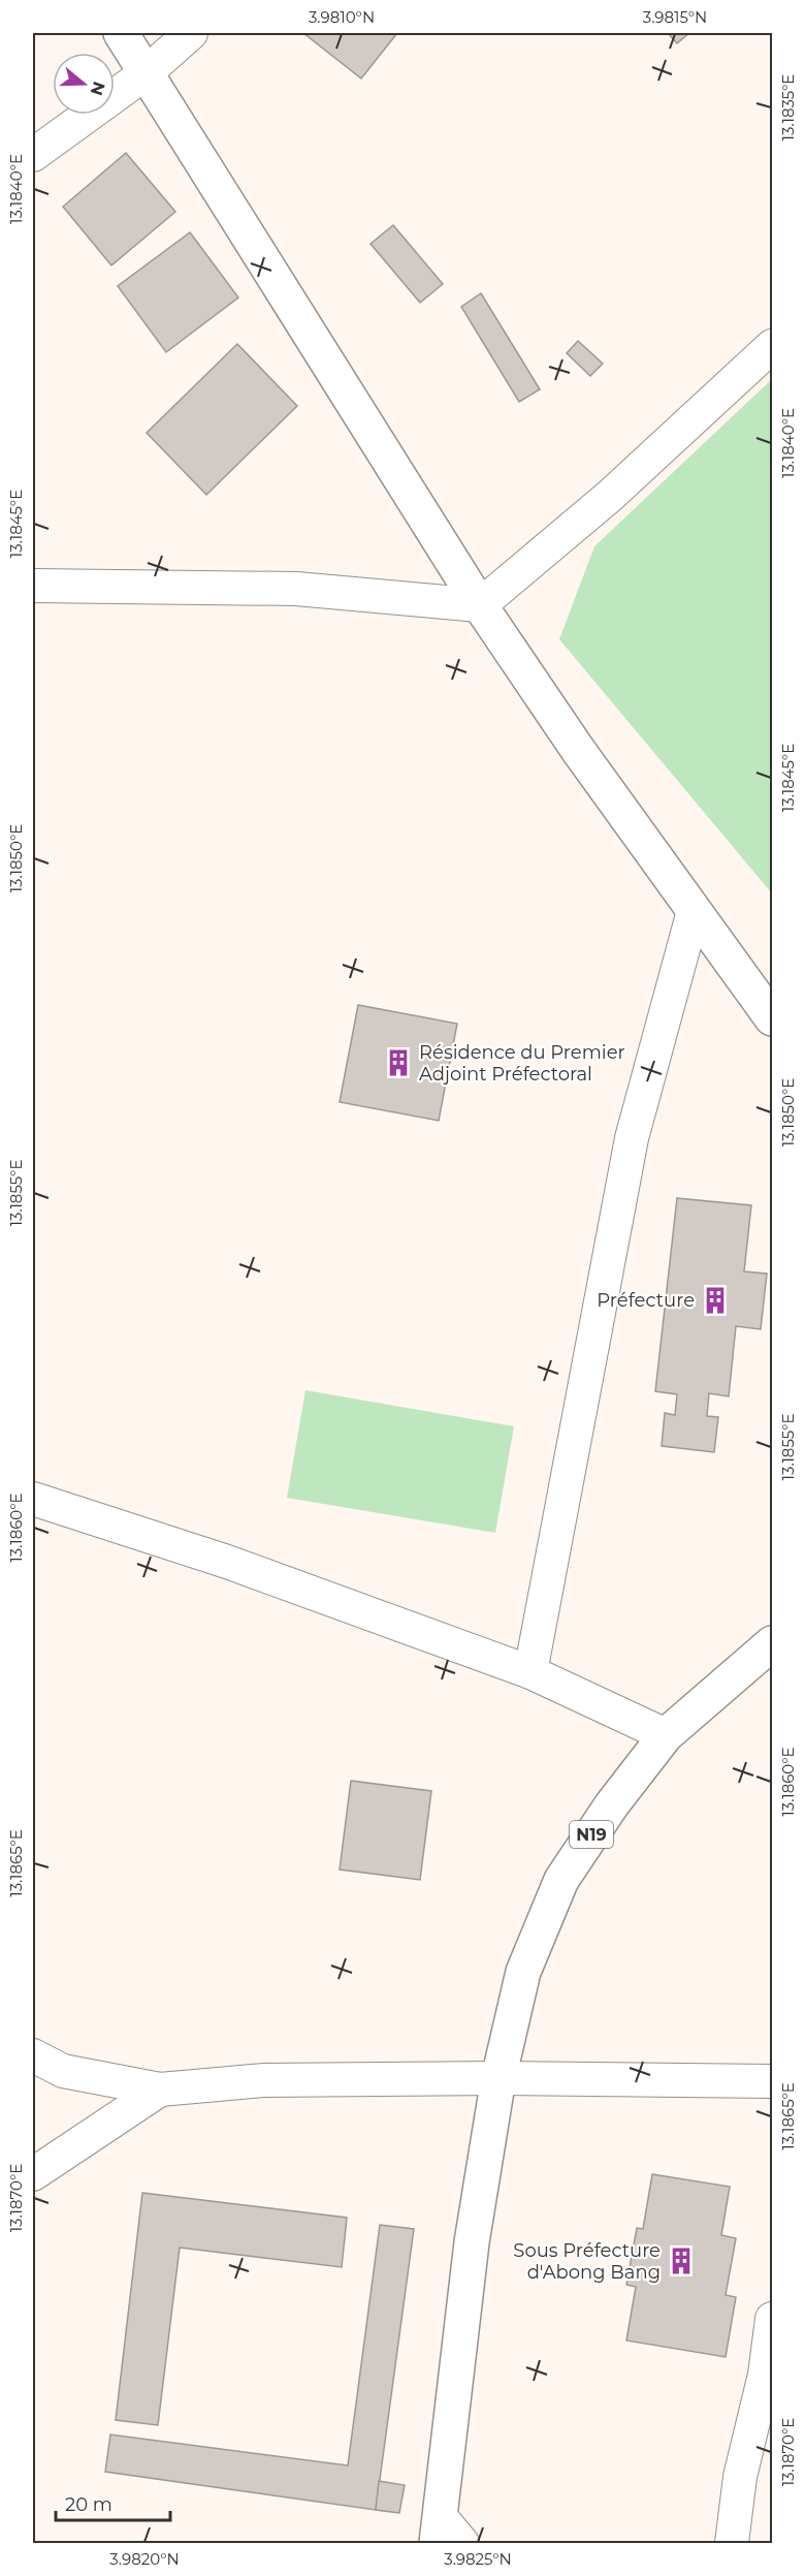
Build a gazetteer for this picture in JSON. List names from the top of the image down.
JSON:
{
  "streets": {
    "main road": ["N19"]
  },
  "places": {
    "building": ["Résidence du Premier Adjoint Préfectoral", "Préfecture", "Sous Préfecture d'Abong Bang"]
  },
  "scale_bar": "20 m",
  "north": "right",
  "coordinates": [
    "3.9810°N",
    "3.9815°N",
    "13.1835°E",
    "13.1840°E",
    "13.1845°E",
    "13.1850°E",
    "13.1855°E",
    "13.1860°E",
    "13.1865°E",
    "13.1870°E",
    "3.9820°N",
    "3.9825°N"
  ]
}
